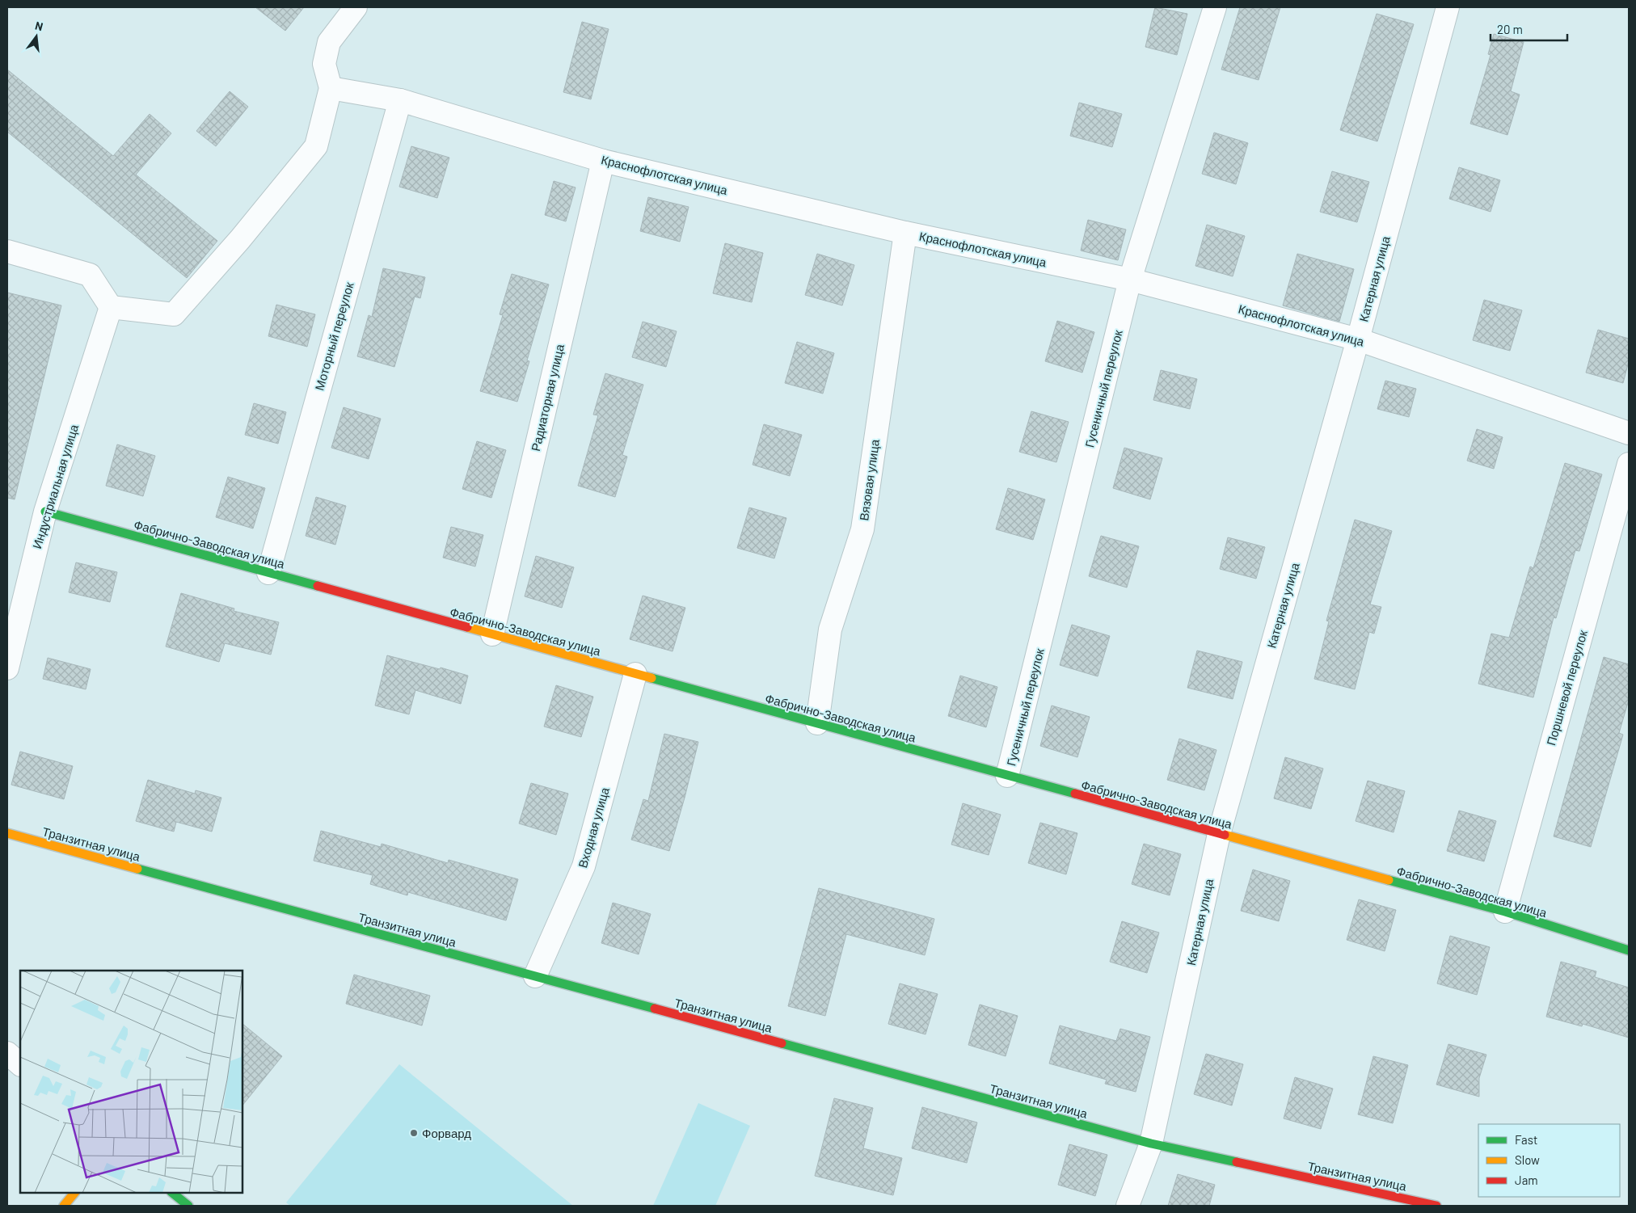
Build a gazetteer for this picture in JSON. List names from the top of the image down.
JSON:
{
  "streets": {
    "street": [
      "Краснофлотская улица",
      "Катерная улица",
      "Моторный переулок",
      "Гусеничный переулок",
      "Радиаторная улица",
      "Вязовая улица",
      "Индустриальная улица",
      "Фабрично-Заводская улица",
      "Поршневой переулок",
      "Входная улица",
      "Транзитная улица"
    ]
  },
  "crossings": [
    ["Краснофлотская улица", "Катерная улица"],
    ["Краснофлотская улица", "Моторный переулок"],
    ["Краснофлотская улица", "Гусеничный переулок"],
    ["Краснофлотская улица", "Радиаторная улица"],
    ["Краснофлотская улица", "Вязовая улица"],
    ["Катерная улица", "Фабрично-Заводская улица"],
    ["Катерная улица", "Транзитная улица"],
    ["Моторный переулок", "Фабрично-Заводская улица"],
    ["Гусеничный переулок", "Фабрично-Заводская улица"],
    ["Радиаторная улица", "Фабрично-Заводская улица"],
    ["Вязовая улица", "Фабрично-Заводская улица"],
    ["Индустриальная улица", "Фабрично-Заводская улица"],
    ["Фабрично-Заводская улица", "Поршневой переулок"],
    ["Фабрично-Заводская улица", "Входная улица"],
    ["Входная улица", "Транзитная улица"]
  ],
  "places": ["Форвард"],
  "legend": ["Fast", "Slow", "Jam"],
  "scale_bar": "20 m",
  "north": "top"
}
